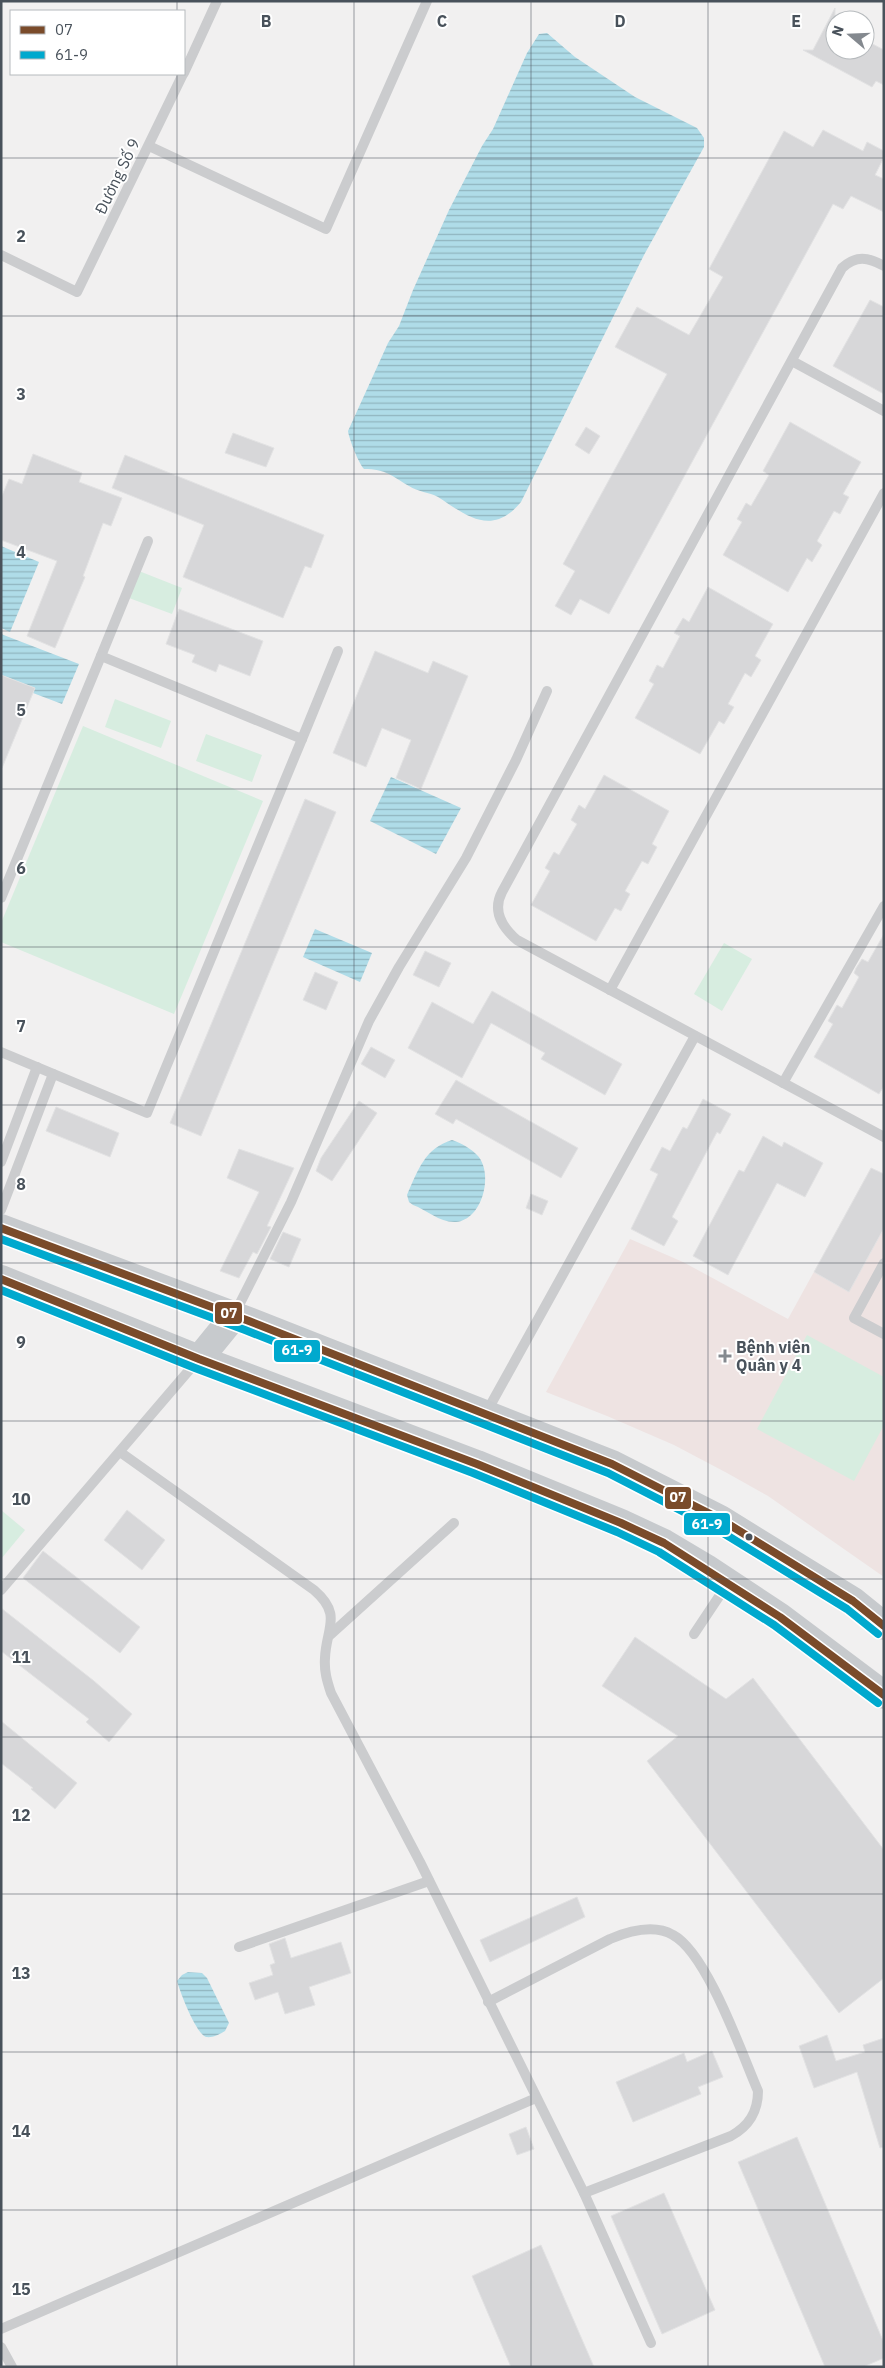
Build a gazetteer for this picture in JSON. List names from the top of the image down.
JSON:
{
  "streets": {
    "lane": ["Đường Số 9"]
  },
  "places": {
    "health": ["Bệnh viên Quân y 4"]
  },
  "lines": ["transit line 07", "transit line 61-9"],
  "legend": ["07", "61-9"],
  "north": "left",
  "grid": {
    "columns": [
      "B",
      "C",
      "D",
      "E"
    ],
    "rows": [
      "2",
      "3",
      "4",
      "5",
      "6",
      "7",
      "8",
      "9",
      "10",
      "11",
      "12",
      "13",
      "14",
      "15"
    ]
  }
}
